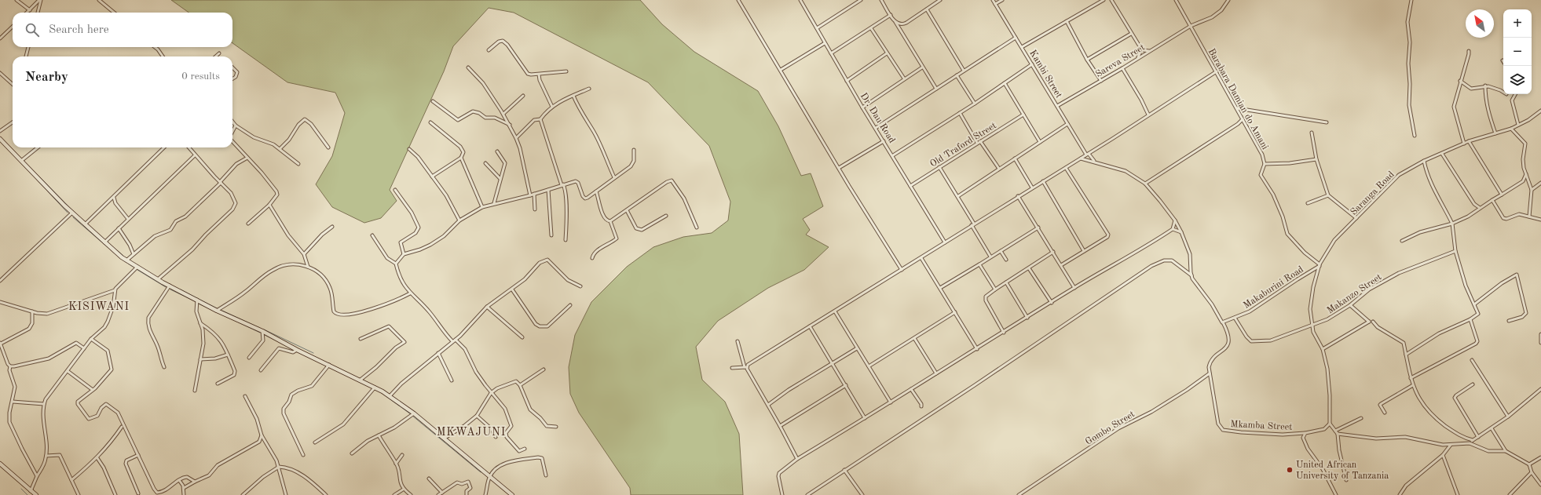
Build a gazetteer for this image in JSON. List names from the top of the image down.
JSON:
{
  "streets": {
    "street": [
      "Sareva Street",
      "Kambi Street",
      "Barabara Damian do Amani",
      "Dr. Dau Road",
      "Old Traford Street",
      "Saranga Road",
      "Makaburini Road",
      "Makanzo Street",
      "Mkamba Street",
      "Gombo Street"
    ]
  },
  "crossings": [
    ["Sareva Street", "Kambi Street"],
    ["Sareva Street", "Barabara Damian do Amani"],
    ["Barabara Damian do Amani", "Saranga Road"],
    ["Barabara Damian do Amani", "Makaburini Road"],
    ["Dr. Dau Road", "Old Traford Street"],
    ["Saranga Road", "Makaburini Road"],
    ["Saranga Road", "Makanzo Street"],
    ["Makaburini Road", "Mkamba Street"],
    ["Mkamba Street", "Gombo Street"]
  ],
  "districts": ["KISIWANI", "MKWAJUNI"],
  "places": ["United African University of Tanzania"],
  "north": "top left",
  "page": {
    "map_buttons": ["+", "−"],
    "search": "Search here",
    "heading": ["Nearby", "0 results"]
  }
}
